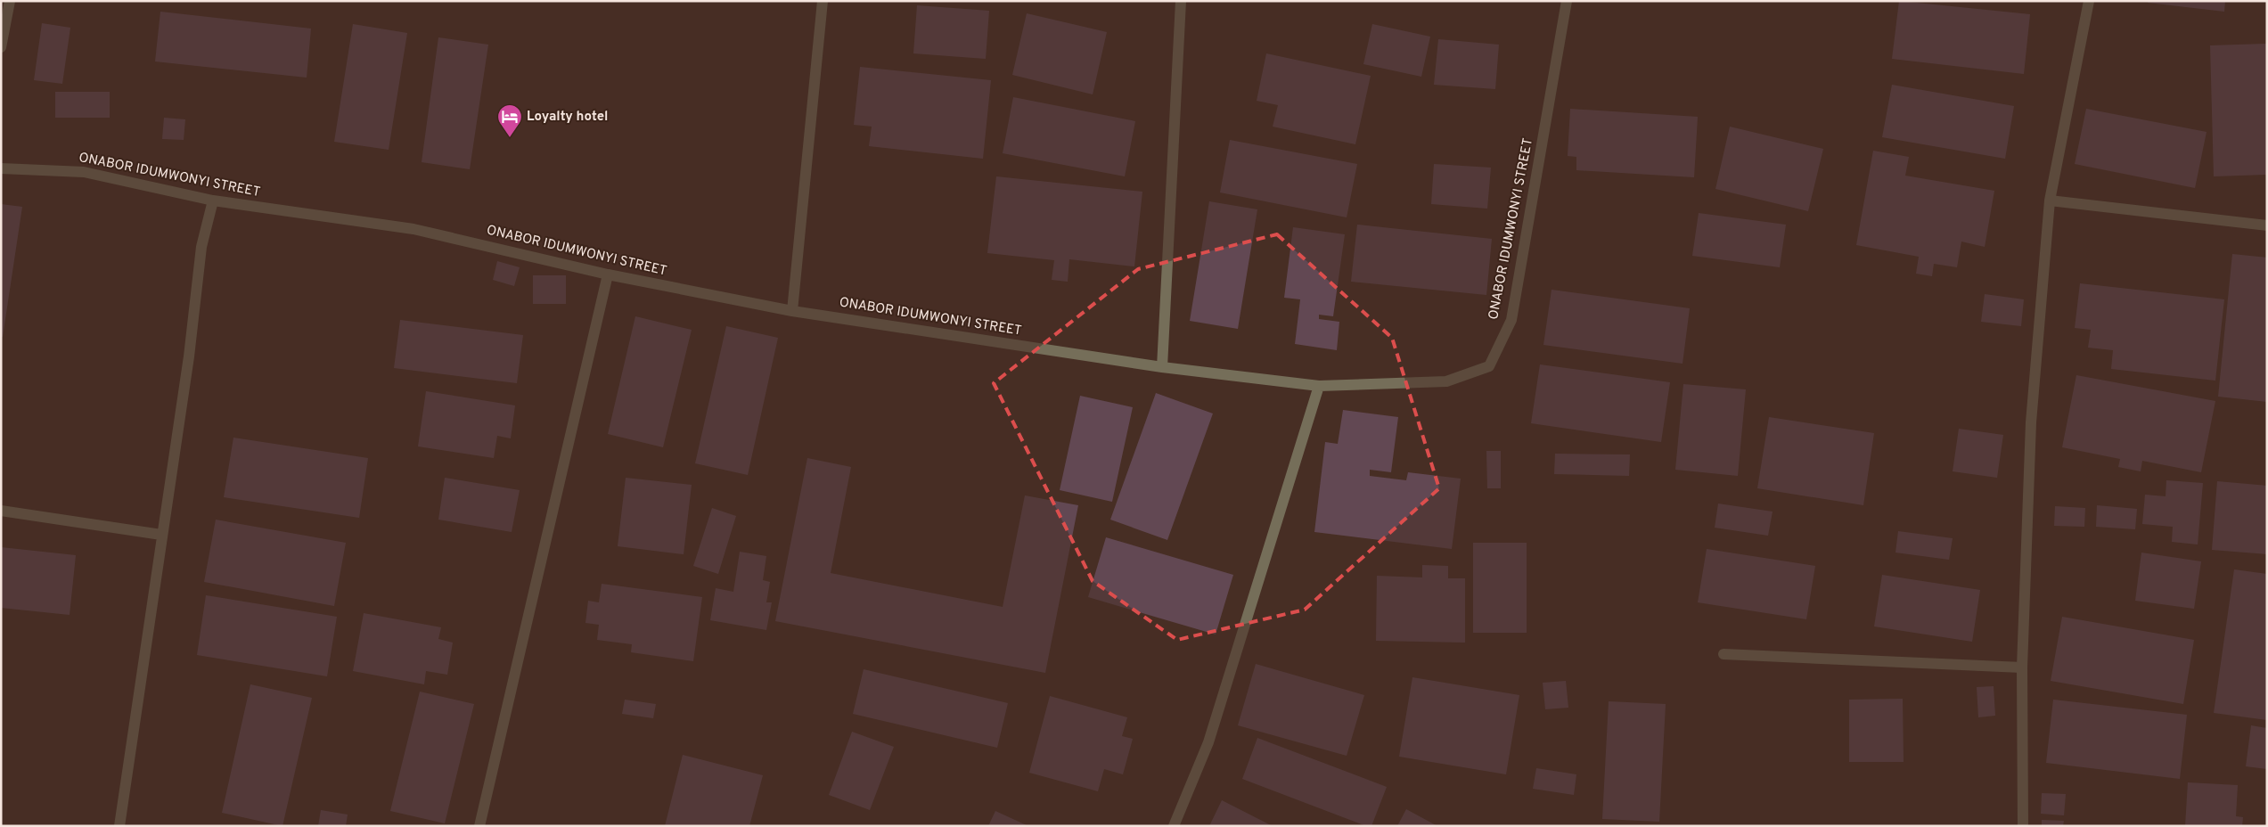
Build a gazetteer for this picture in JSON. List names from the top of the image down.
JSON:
{
  "streets": {
    "street": ["ONABOR IDUMWONYI STREET"]
  },
  "places": {
    "hotel": ["Loyalty hotel"]
  }
}
